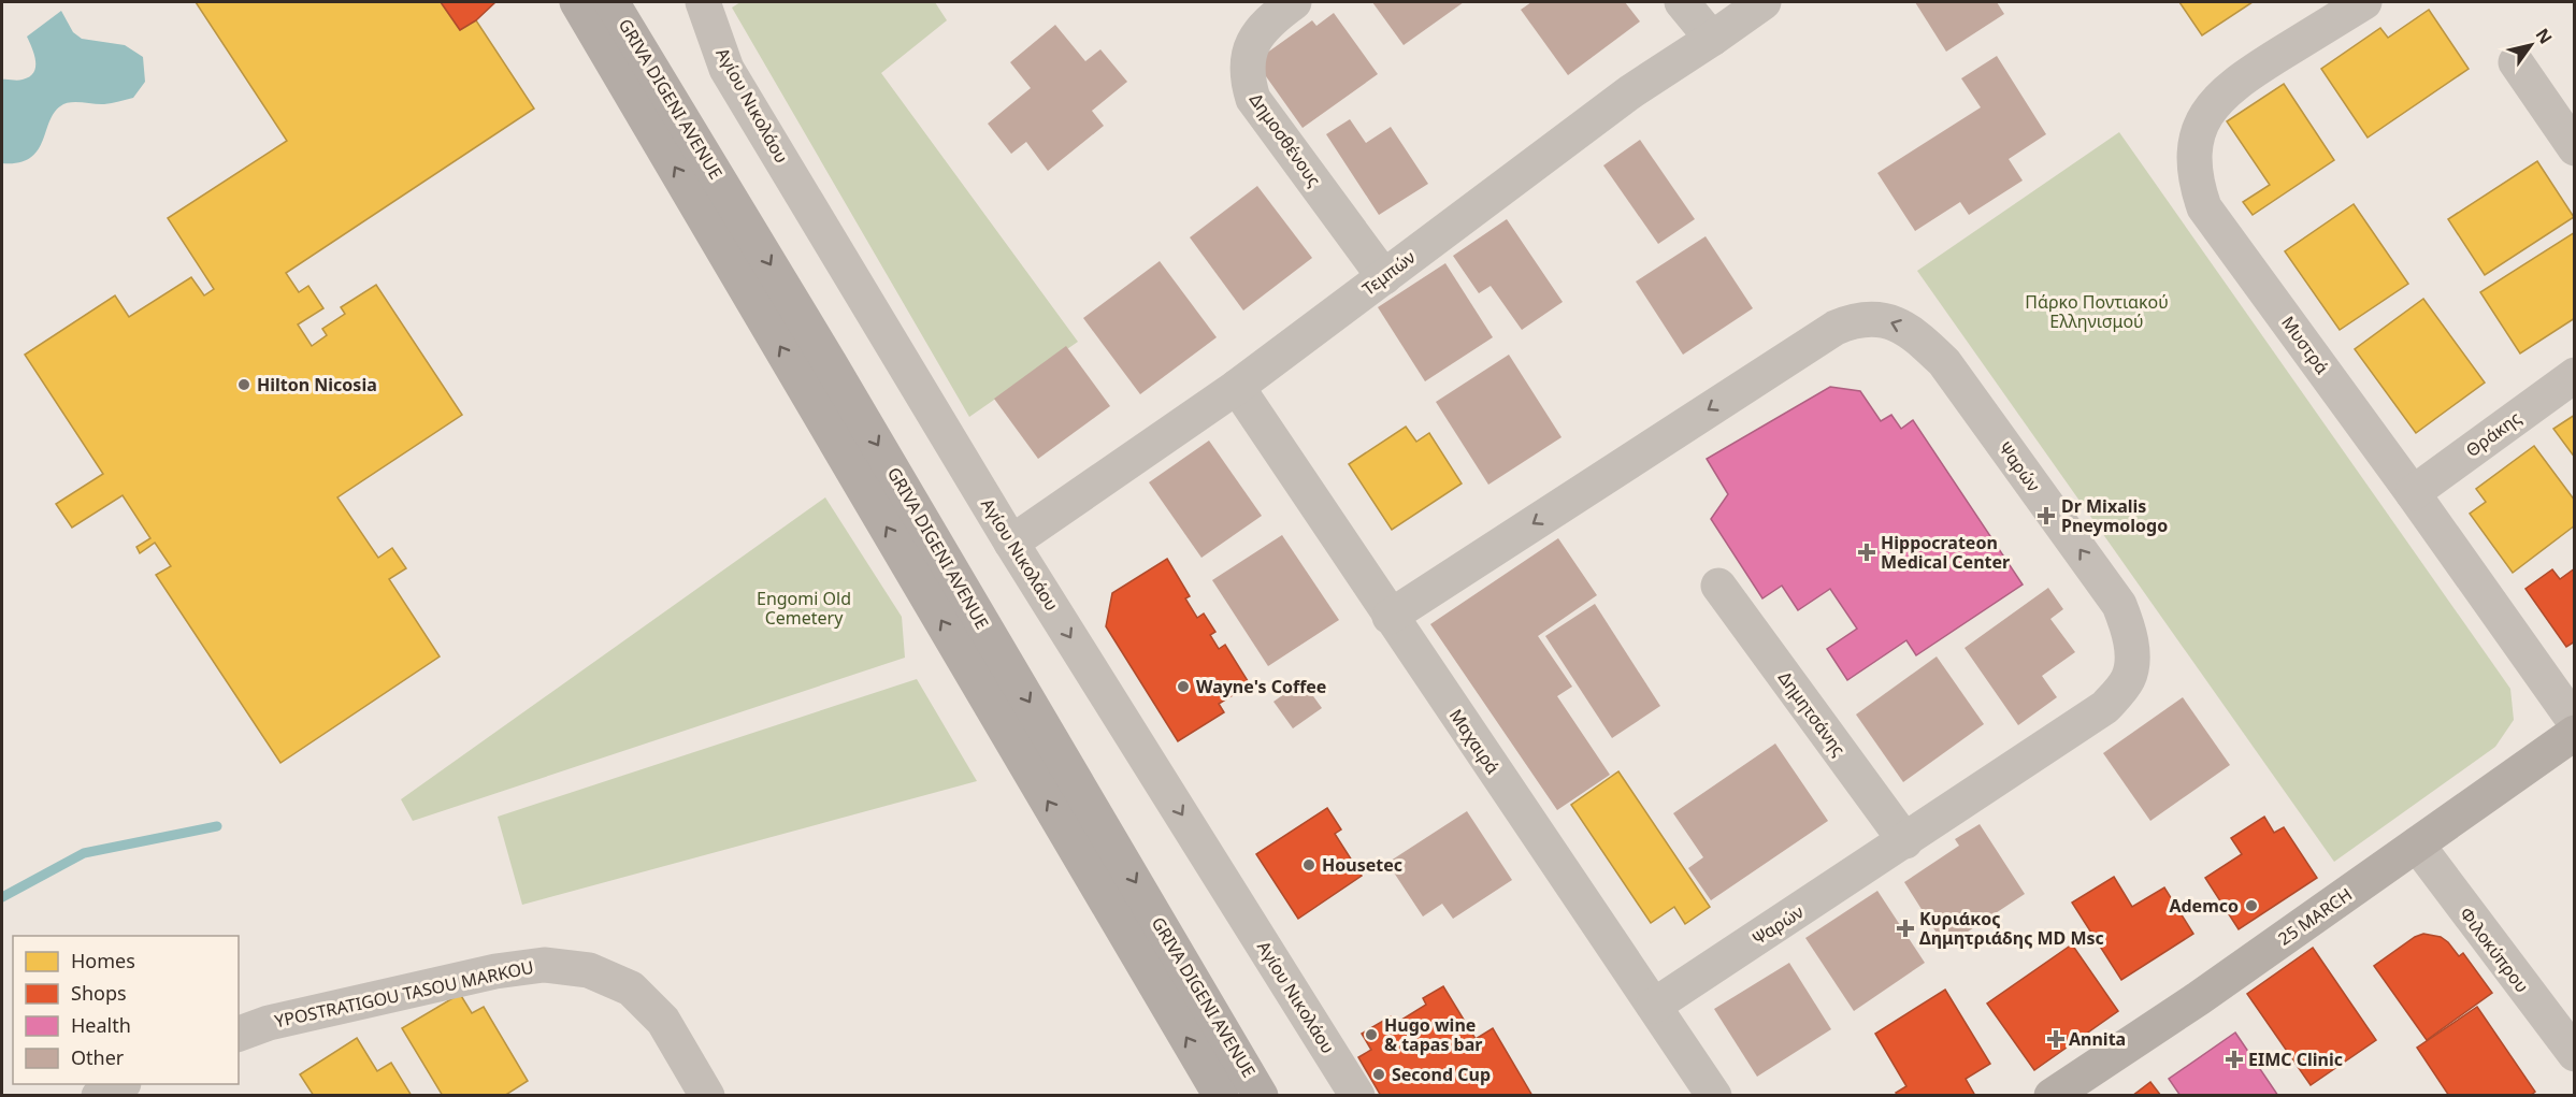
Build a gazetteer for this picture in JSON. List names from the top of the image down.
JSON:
{
  "streets": {
    "main road": ["GRIVA DIGENI AVENUE"],
    "street": [
      "Αγίου Νικολάου",
      "Δημοσθένους",
      "Τεμπών",
      "Μυστρά",
      "Θράκης",
      "Ψαρών",
      "Δημητσάνης",
      "Μαχαιρά",
      "25 MARCH",
      "Φιλοκύπρου",
      "YPOSTRATIGOU TASOU MARKOU"
    ]
  },
  "crossings": [
    ["Αγίου Νικολάου", "Τεμπών"],
    ["Δημοσθένους", "Τεμπών"],
    ["Τεμπών", "Μαχαιρά"],
    ["Μυστρά", "Θράκης"],
    ["Ψαρών", "Δημητσάνης"],
    ["Ψαρών", "Μαχαιρά"],
    ["25 MARCH", "Φιλοκύπρου"]
  ],
  "one_way": ["Αγίου Νικολάου"],
  "parks": ["Πάρκο Ποντιακού Ελληνισμού", "Engomi Old Cemetery"],
  "places": {
    "other": [
      "Hilton Nicosia",
      "Wayne's Coffee",
      "Housetec",
      "Ademco",
      "Hugo wine & tapas bar",
      "Second Cup"
    ],
    "health": [
      "Dr Mixalis Pneymologo",
      "Hippocrateon Medical Center",
      "Κυριάκος Δημητριάδης MD Msc",
      "Annita",
      "EIMC Clinic"
    ]
  },
  "legend": [
    "Homes",
    "Shops",
    "Health",
    "Other"
  ],
  "north": "top right"
}
